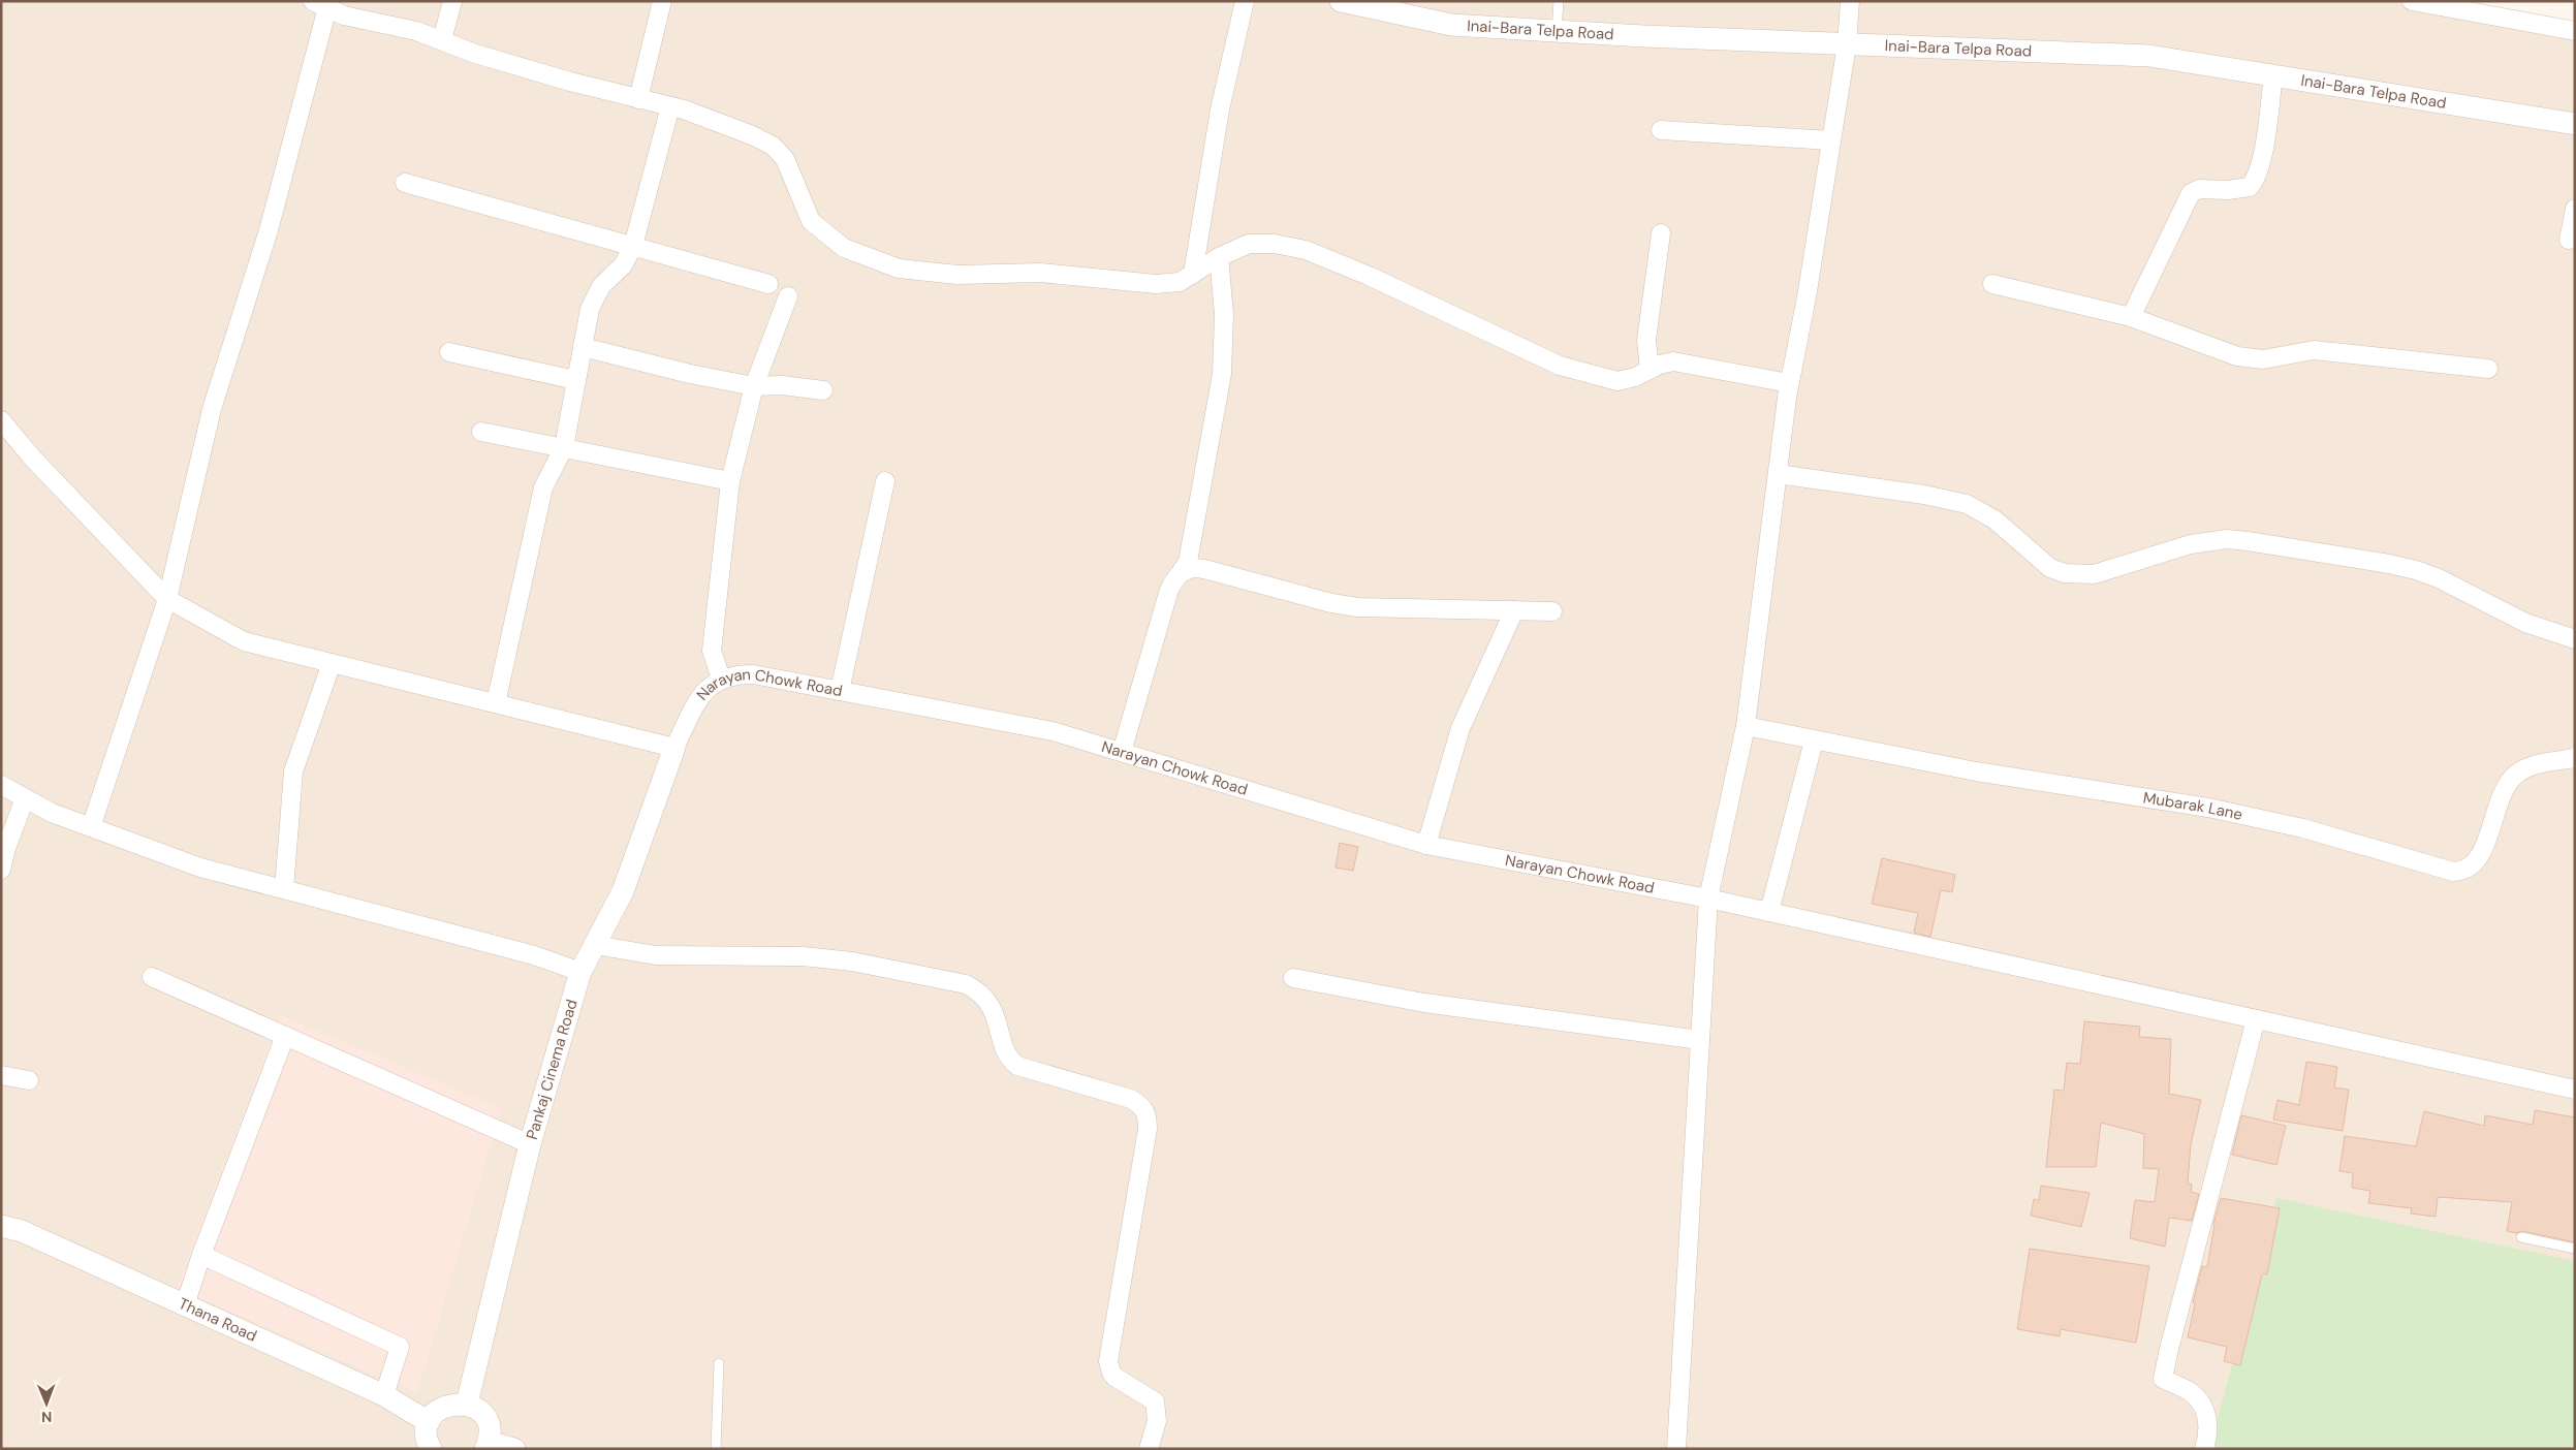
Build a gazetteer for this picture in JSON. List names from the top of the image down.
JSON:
{
  "streets": {
    "street": [
      "Inai-Bara Telpa Road",
      "Narayan Chowk Road",
      "Mubarak Lane",
      "Pankaj Cinema Road",
      "Thana Road"
    ]
  },
  "crossings": [
    ["Narayan Chowk Road", "Pankaj Cinema Road"]
  ],
  "north": "bottom"
}
